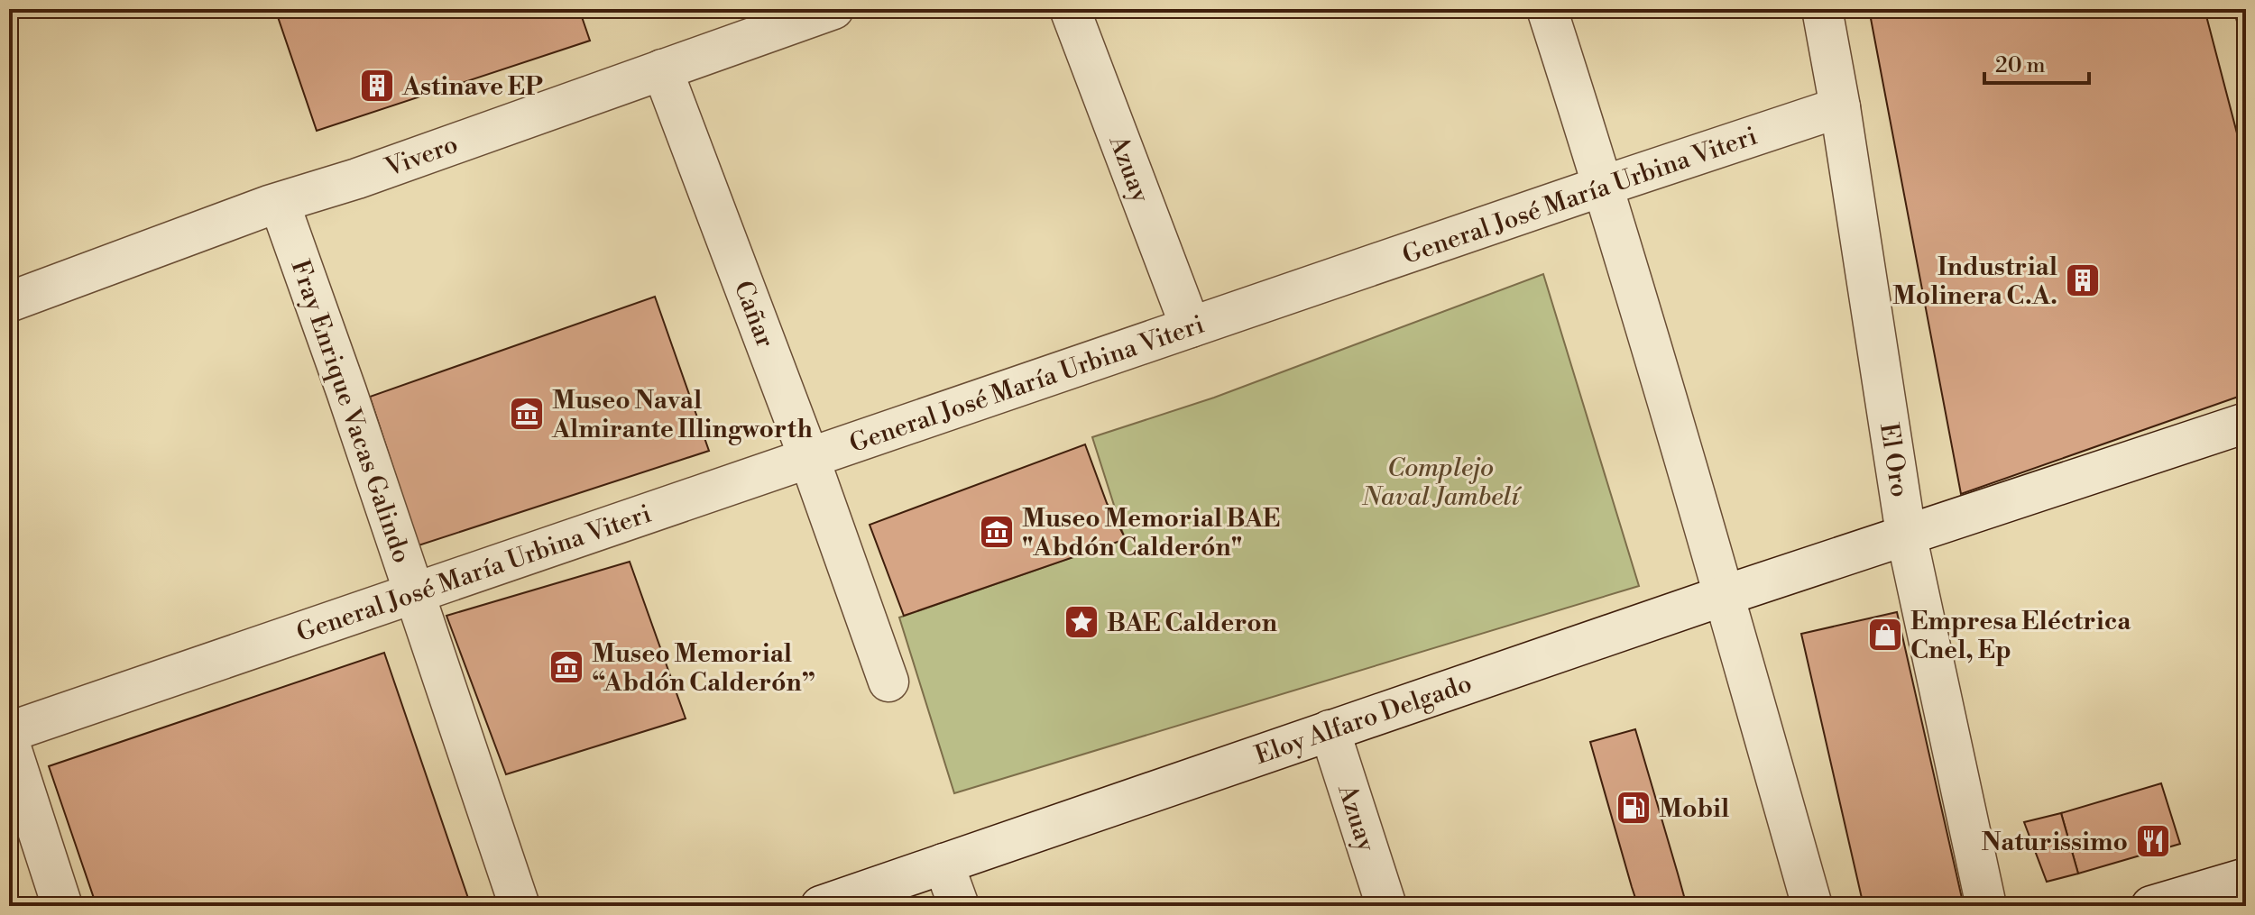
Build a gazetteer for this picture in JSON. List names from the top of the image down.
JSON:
{
  "streets": {
    "street": [
      "Vivero",
      "Azuay",
      "General José María Urbina Viteri",
      "Cañar",
      "Fray Enrique Vacas Galindo",
      "El Oro",
      "Eloy Alfaro Delgado"
    ]
  },
  "crossings": [
    ["Vivero", "Cañar"],
    ["Vivero", "Fray Enrique Vacas Galindo"],
    ["Azuay", "General José María Urbina Viteri"],
    ["Azuay", "Eloy Alfaro Delgado"],
    ["General José María Urbina Viteri", "Cañar"],
    ["General José María Urbina Viteri", "Fray Enrique Vacas Galindo"],
    ["General José María Urbina Viteri", "El Oro"],
    ["El Oro", "Eloy Alfaro Delgado"]
  ],
  "parks": ["Complejo Naval Jambelí"],
  "places": {
    "building": ["Astinave EP", "Industrial Molinera C.A."],
    "museum": ["Museo Naval Almirante Illingworth", "Museo Memorial BAE \"Abdón Calderón\"", "Museo Memorial “Abdón Calderón”"],
    "place": ["BAE Calderon"],
    "shop": ["Empresa Eléctrica Cnel, Ep"],
    "fuel station": ["Mobil"],
    "restaurant": ["Naturissimo"]
  },
  "scale_bar": "20 m"
}
